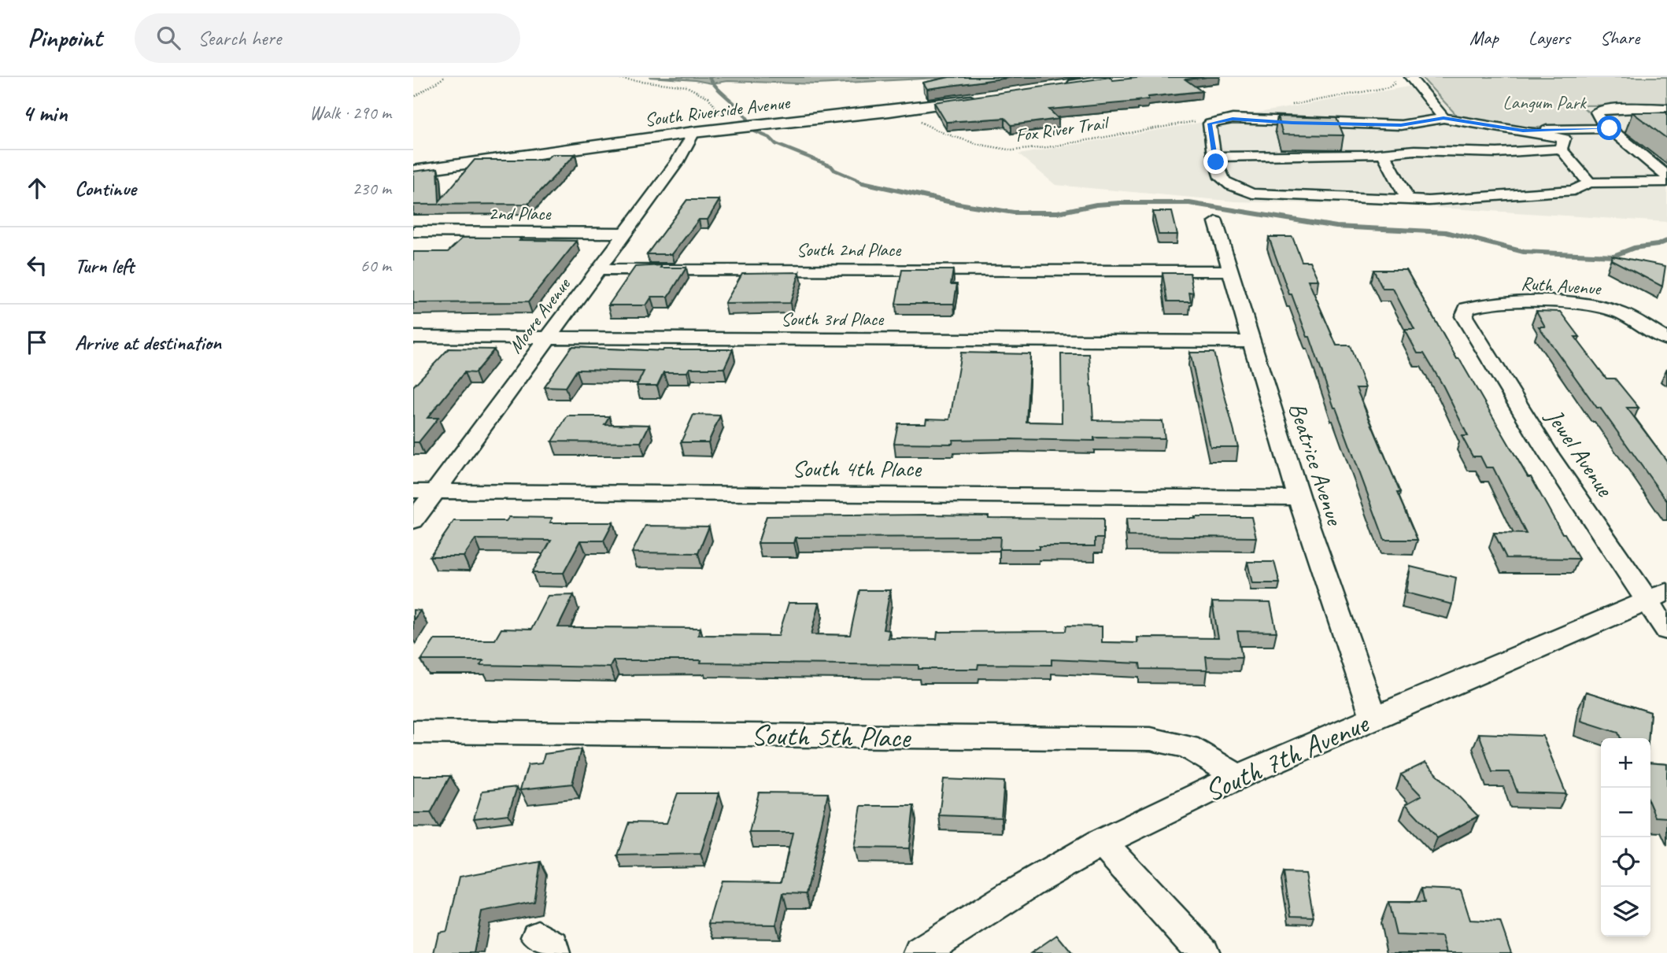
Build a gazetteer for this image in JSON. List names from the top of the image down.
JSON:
{
  "streets": {
    "main road": ["South Riverside Avenue"],
    "street": [
      "2nd Place",
      "South 2nd Place",
      "Ruth Avenue",
      "Moore Avenue",
      "South 3rd Place",
      "Jewel Avenue",
      "Beatrice Avenue",
      "South 4th Place",
      "South 5th Place",
      "South 7th Avenue"
    ],
    "path": ["Fox River Trail"]
  },
  "crossings": [
    ["South Riverside Avenue", "Moore Avenue"],
    ["2nd Place", "Moore Avenue"],
    ["South 2nd Place", "Moore Avenue"],
    ["South 2nd Place", "Beatrice Avenue"],
    ["Ruth Avenue", "Jewel Avenue"],
    ["Moore Avenue", "South 3rd Place"],
    ["Moore Avenue", "South 4th Place"],
    ["South 3rd Place", "Beatrice Avenue"],
    ["Jewel Avenue", "South 7th Avenue"],
    ["Beatrice Avenue", "South 4th Place"],
    ["Beatrice Avenue", "South 7th Avenue"],
    ["South 5th Place", "South 7th Avenue"]
  ],
  "parks": ["Langum Park"],
  "page": {
    "header": "Pinpoint",
    "search": "Search here",
    "nav": ["Map", "Layers", "Share"],
    "heading": ["4 min", "Walk · 290 m"],
    "list": [
      ["Continue", "230 m"],
      ["Turn left", "60 m"],
      "Arrive at destination"
    ],
    "map_buttons": ["+", "−"]
  }
}
